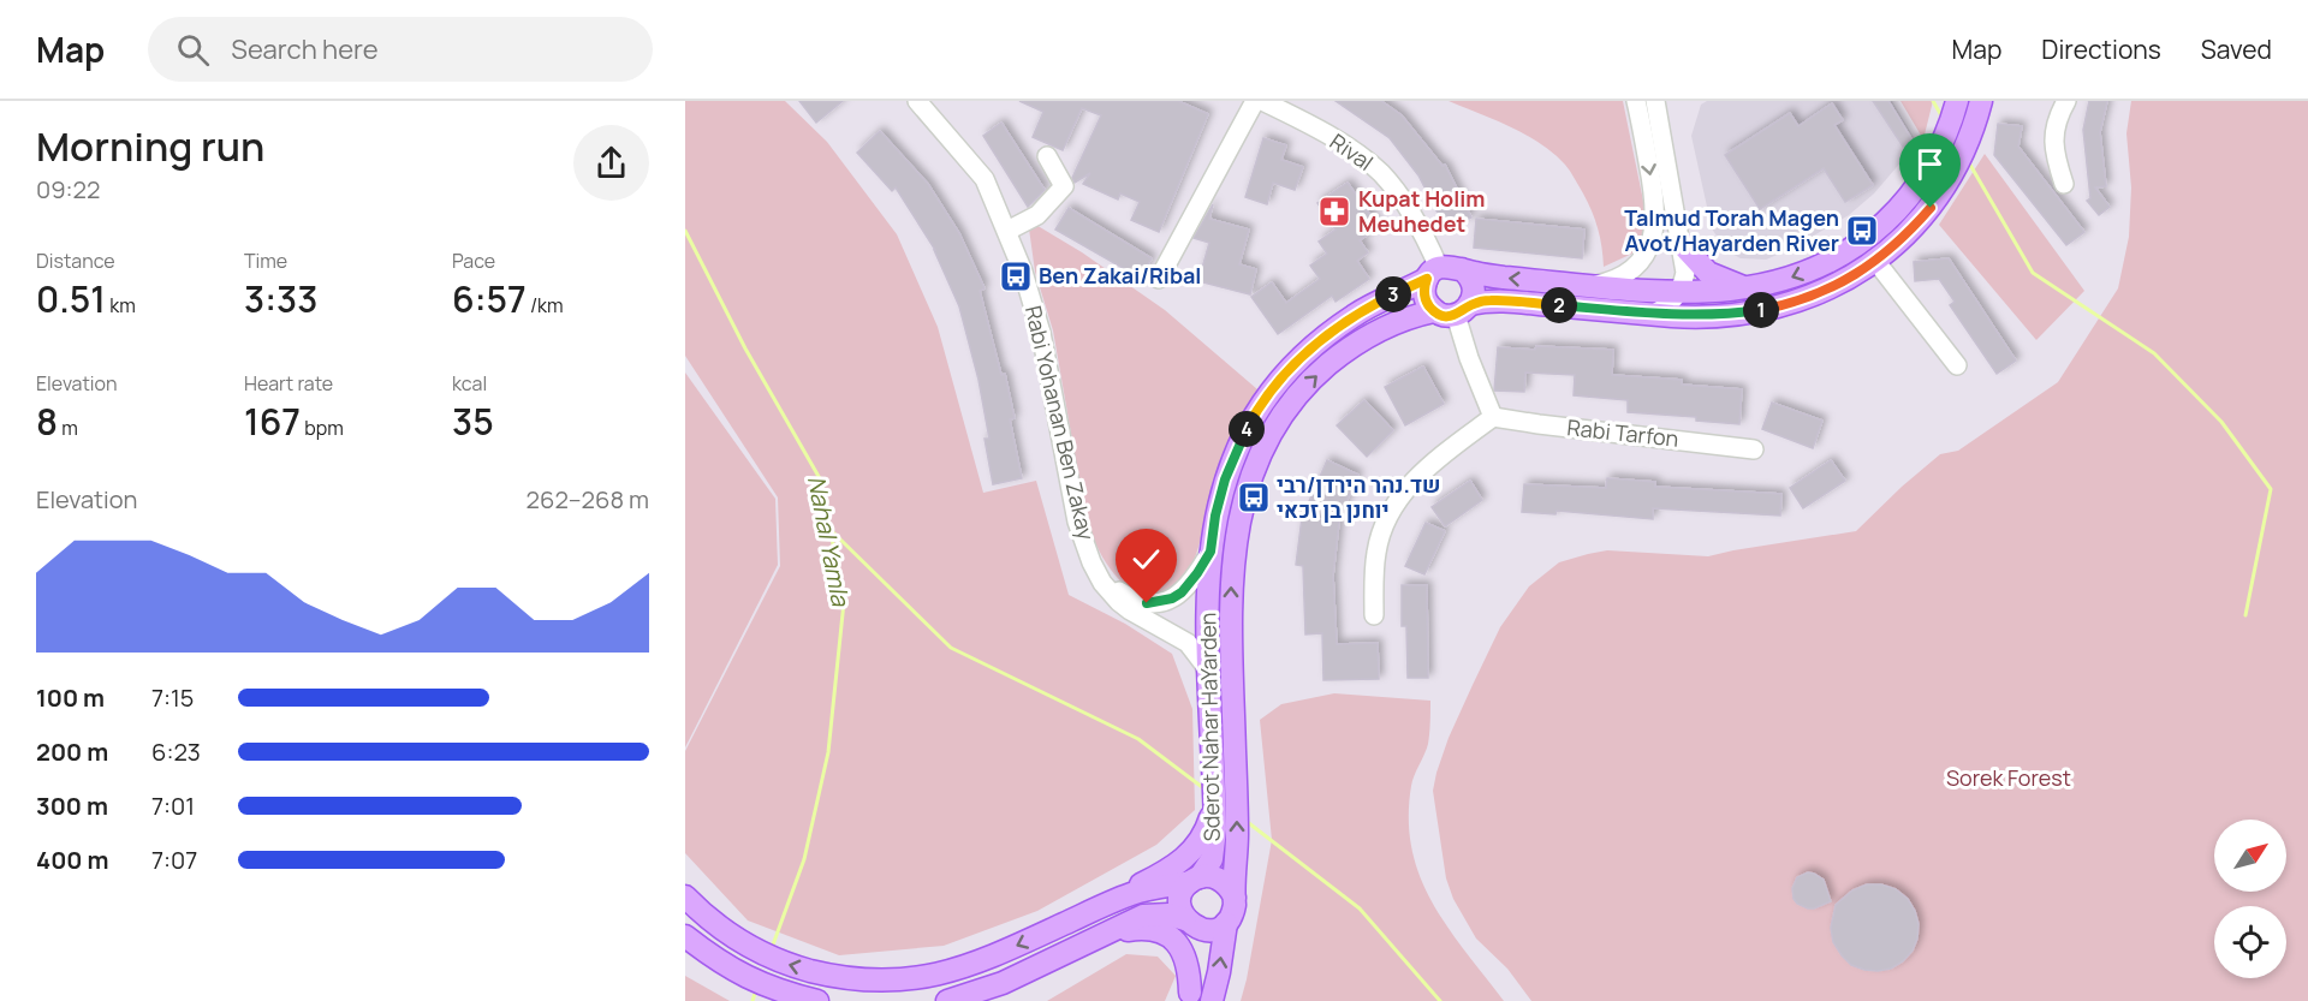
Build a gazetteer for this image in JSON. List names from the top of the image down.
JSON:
{
  "streets": {
    "main road": ["Sderot Nahar HaYarden"],
    "street": ["Rival", "Rabi Yohanan Ben Zakay", "Rabi Tarfon"]
  },
  "crossings": [
    ["Rival", "Sderot Nahar HaYarden"],
    ["Rabi Yohanan Ben Zakay", "Sderot Nahar HaYarden"]
  ],
  "water": ["Nahal Yamla"],
  "parks": ["Sorek Forest"],
  "places": {
    "pharmacy": ["Kupat Holim Meuhedet"],
    "bus stop": ["Talmud Torah Magen Avot/Hayarden River", "Ben Zakai/Ribal", "שד.נהר הירדן/רבי יוחנן בן זכאי"]
  },
  "north": "top right",
  "page": {
    "header": "Map",
    "search": "Search here",
    "nav": ["Map", "Directions", "Saved"],
    "heading": ["Morning run", "09:22"],
    "stats": [
      ["Distance", "0.51 km"],
      ["Time", "3:33"],
      ["Pace", "6:57 /km"],
      ["Elevation", "8 m"],
      ["Heart rate", "167 bpm"],
      ["kcal", "35"]
    ],
    "pins": [
      "3",
      "2",
      "1",
      "4"
    ],
    "chart": ["Elevation", "262–268 m"],
    "list": [
      {
        "name": "100 m",
        "note": "7:15"
      },
      {
        "name": "200 m",
        "note": "6:23"
      },
      {
        "name": "300 m",
        "note": "7:01"
      },
      {
        "name": "400 m",
        "note": "7:07"
      }
    ]
  }
}
